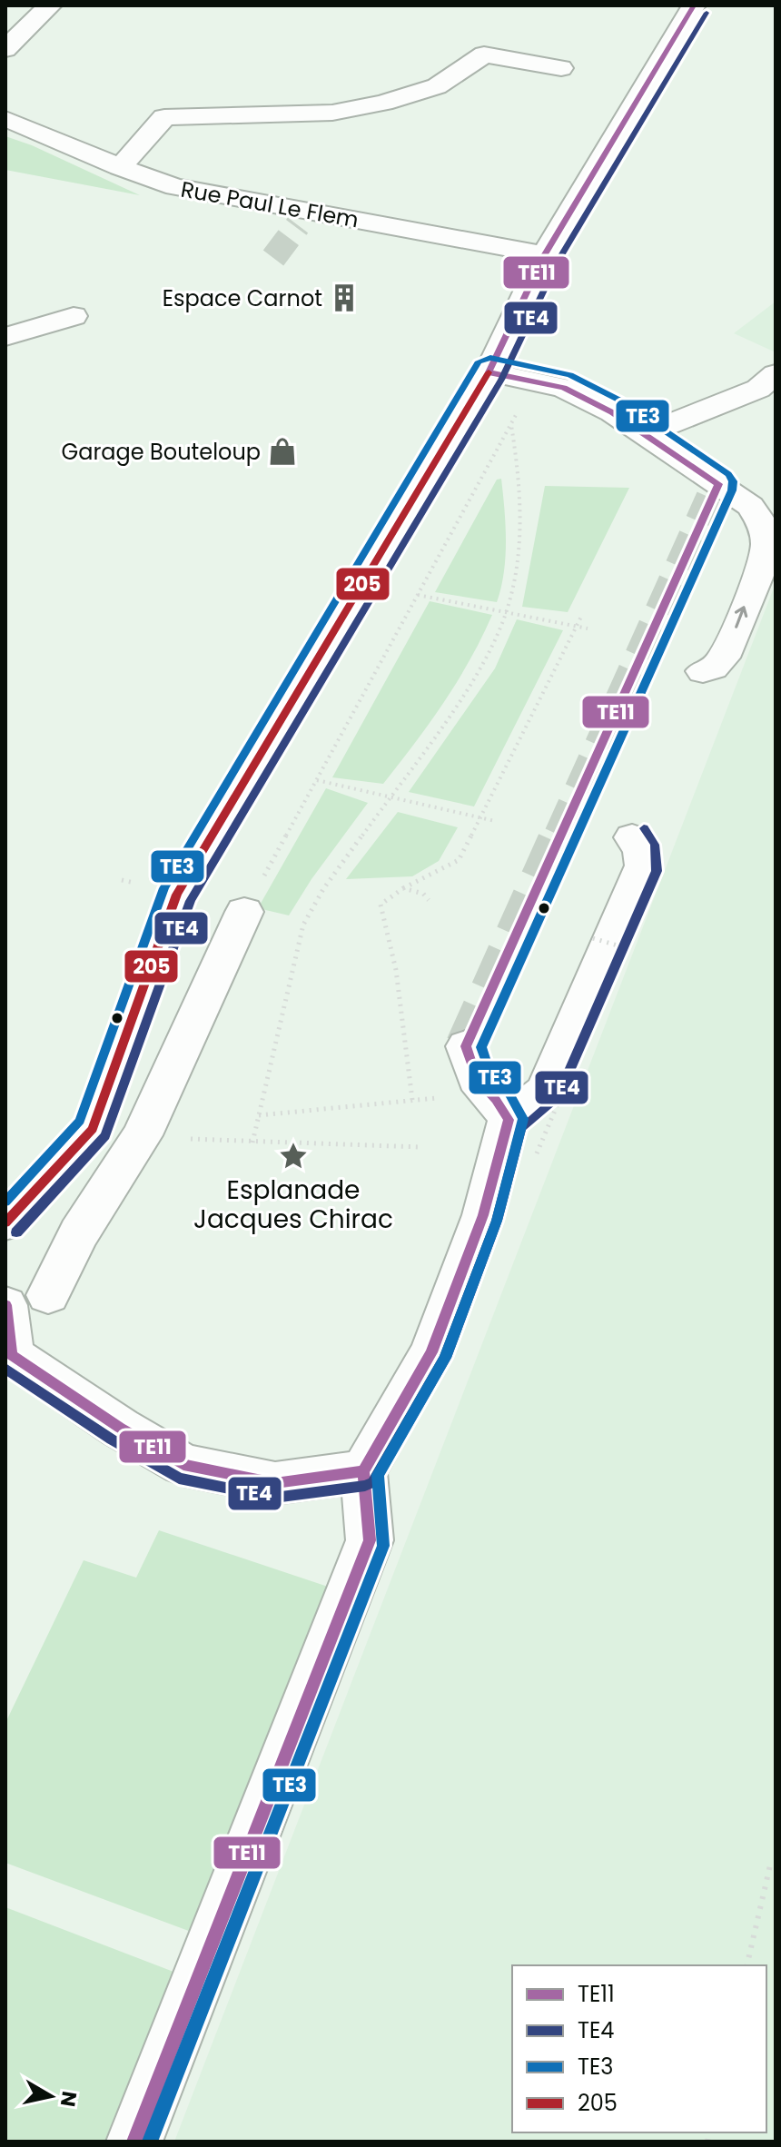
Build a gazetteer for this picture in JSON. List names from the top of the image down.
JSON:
{
  "streets": {
    "street": ["Rue Paul Le Flem"]
  },
  "places": {
    "building": ["Espace Carnot"],
    "shop": ["Garage Bouteloup"],
    "place": ["Esplanade Jacques Chirac"]
  },
  "lines": [
    "transit line TE11",
    "transit line TE4",
    "transit line TE3",
    "transit line 205"
  ],
  "legend": [
    "TE11",
    "TE4",
    "TE3",
    "205"
  ],
  "north": "right"
}
